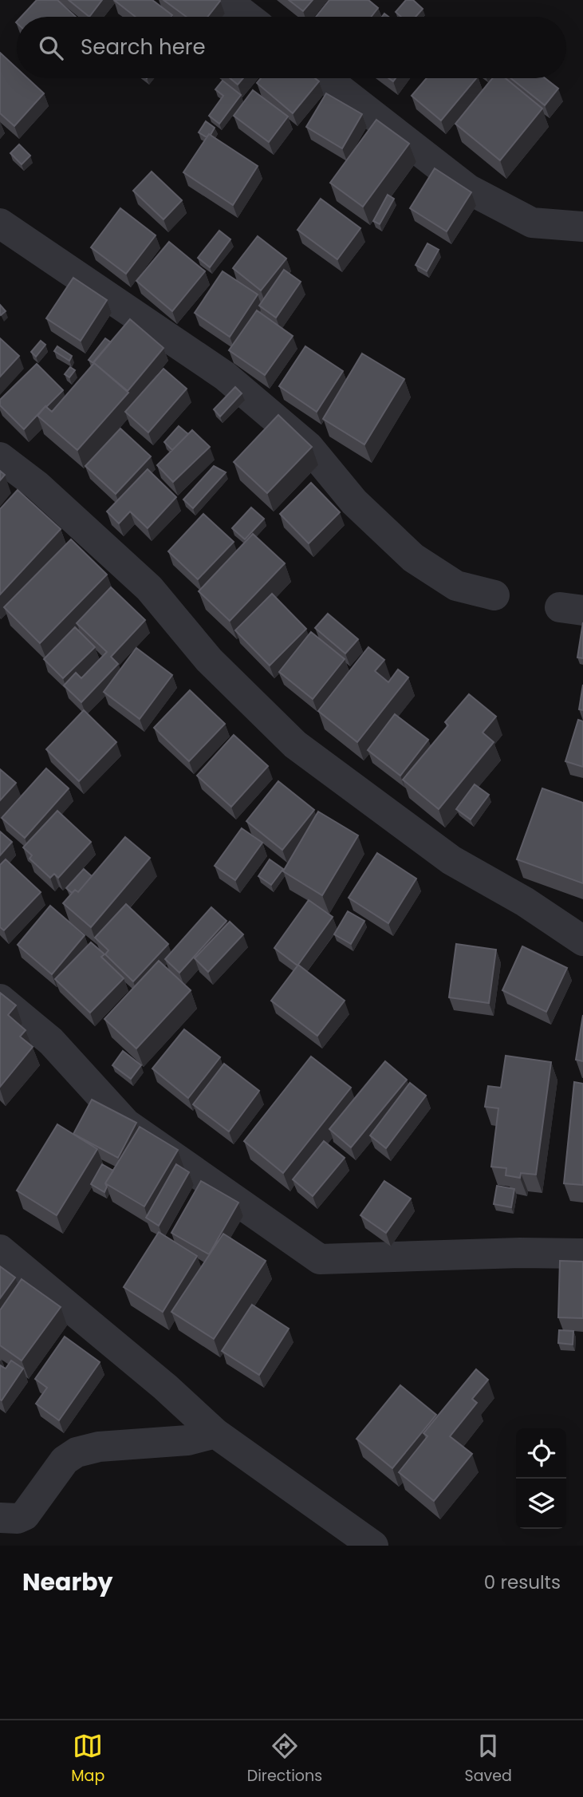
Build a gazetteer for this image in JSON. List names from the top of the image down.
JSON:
{
  "page": {
    "search": "Search here",
    "heading": ["Nearby", "0 results"],
    "nav": ["Map", "Directions", "Saved"]
  }
}
